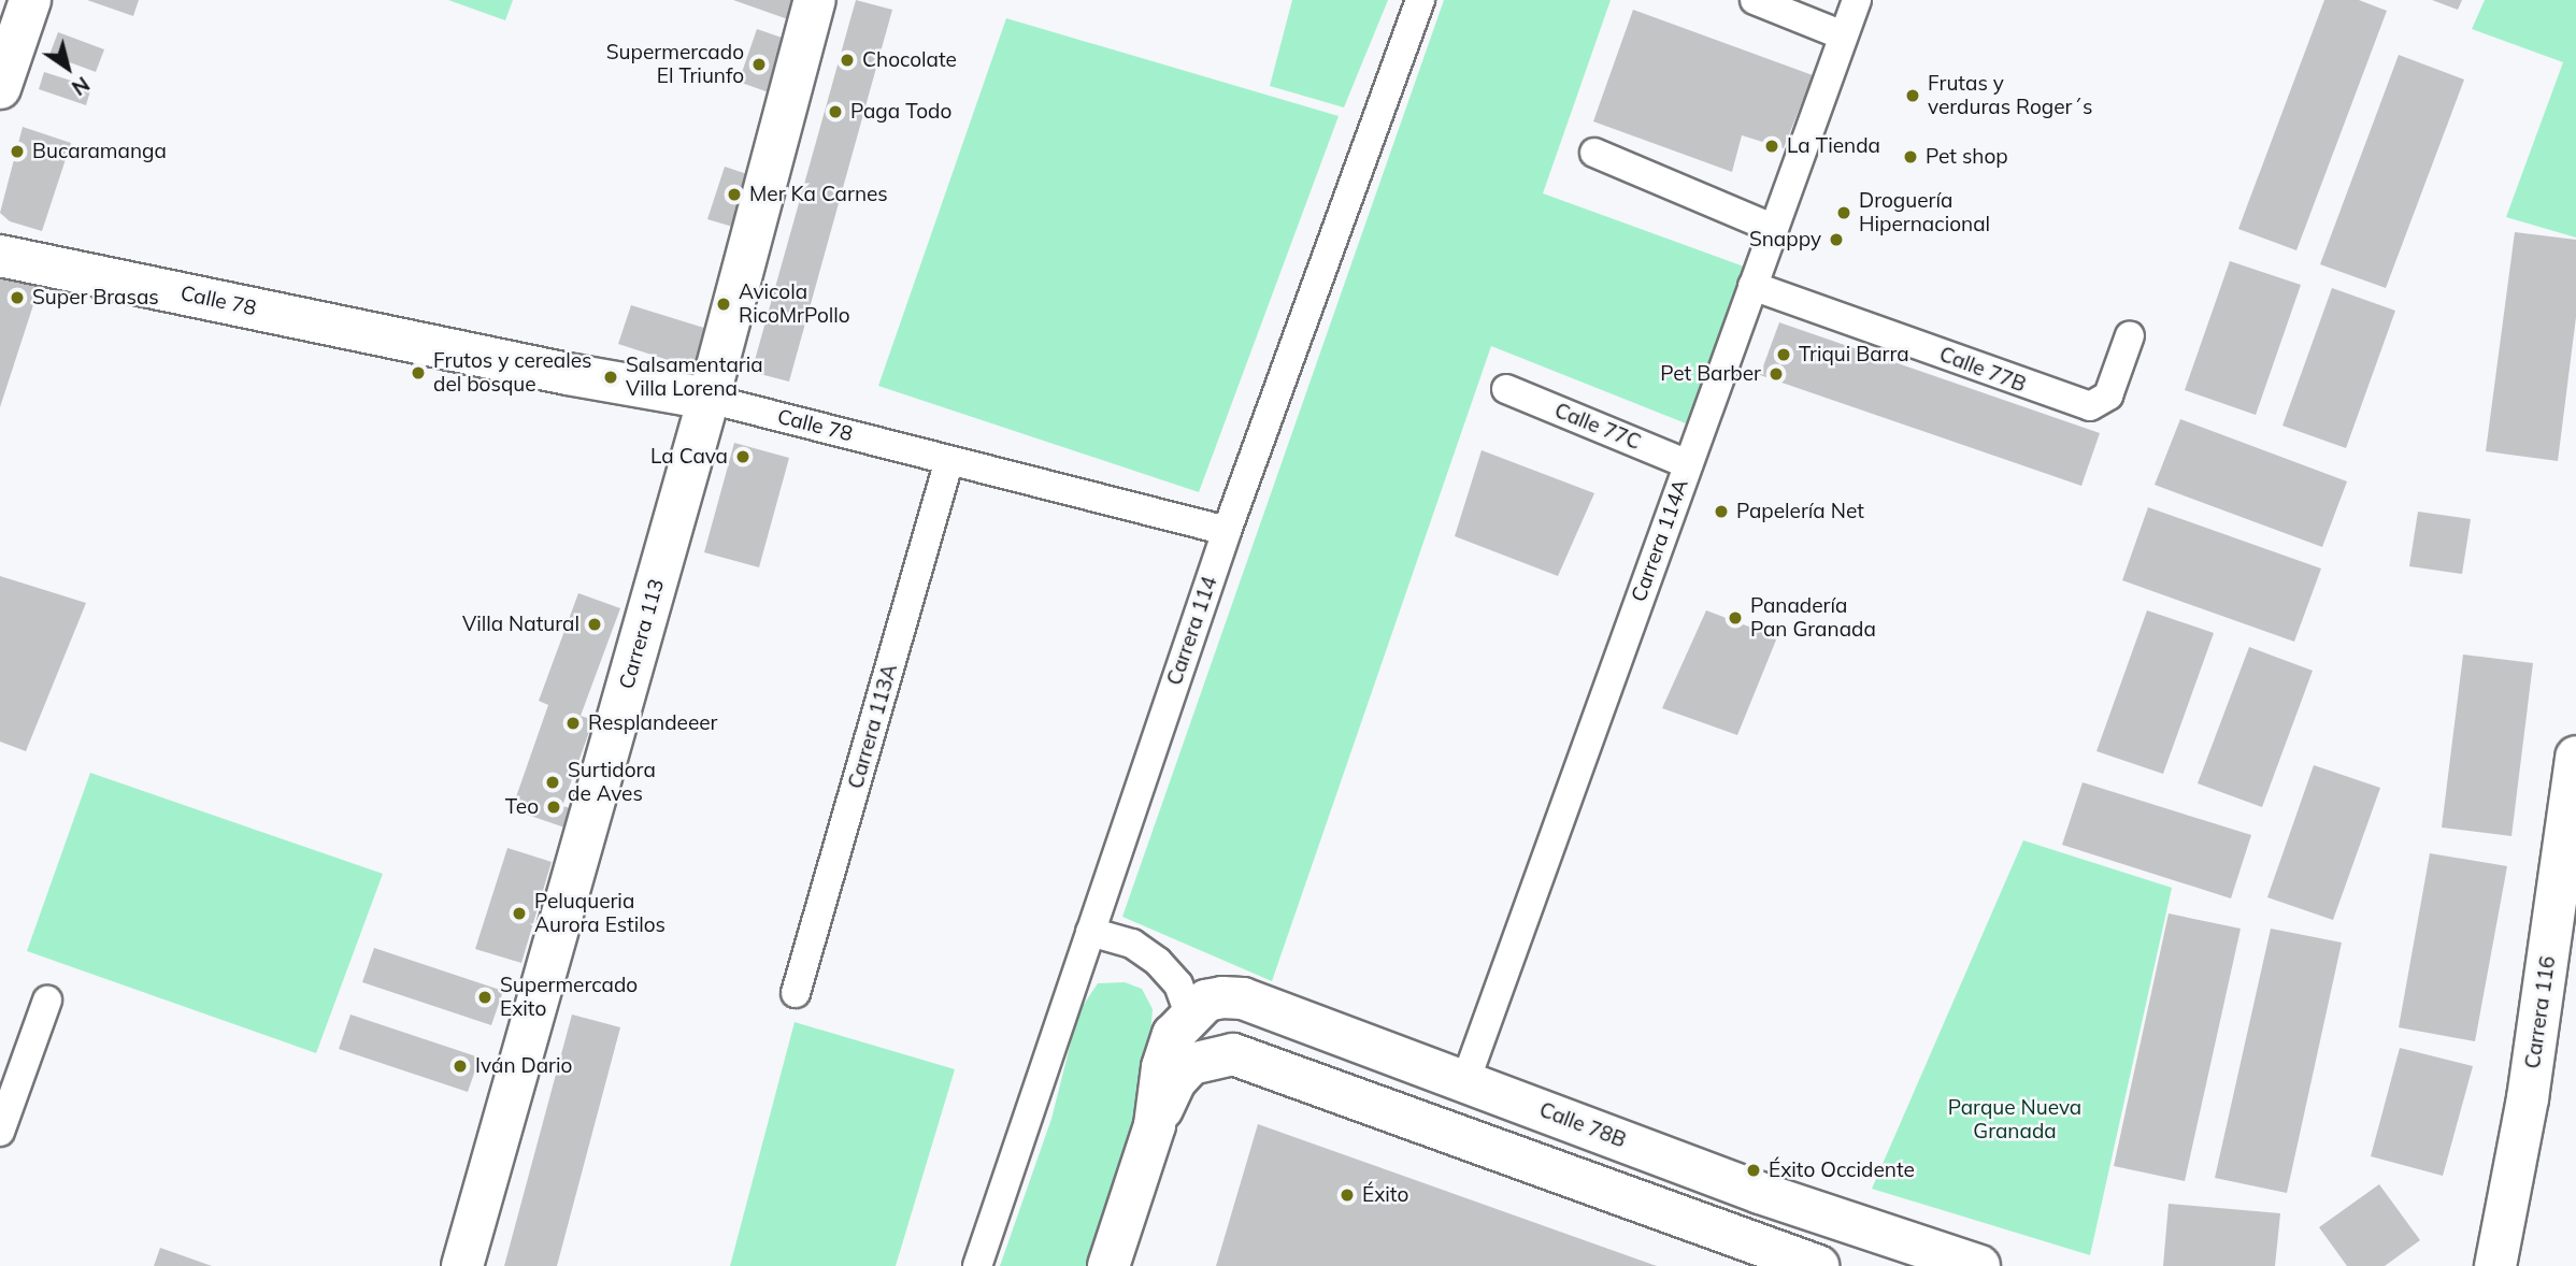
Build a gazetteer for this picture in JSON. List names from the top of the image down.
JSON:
{
  "streets": {
    "street": [
      "Calle 78",
      "Calle 77B",
      "Calle 77C",
      "Carrera 114A",
      "Carrera 114",
      "Carrera 113",
      "Carrera 113A",
      "Carrera 116",
      "Calle 78B"
    ]
  },
  "crossings": [
    ["Calle 78", "Carrera 114"],
    ["Calle 78", "Carrera 113"],
    ["Calle 78", "Carrera 113A"],
    ["Calle 77B", "Carrera 114A"],
    ["Calle 77C", "Carrera 114A"],
    ["Carrera 114A", "Calle 78B"]
  ],
  "parks": ["Parque Nueva Granada"],
  "places": [
    "Chocolate",
    "Supermercado El Triunfo",
    "Frutas y verduras Roger´s",
    "Paga Todo",
    "La Tienda",
    "Bucaramanga",
    "Pet shop",
    "Mer Ka Carnes",
    "Droguería Hipernacional",
    "Snappy",
    "Super Brasas",
    "Avicola RicoMrPollo",
    "Triqui Barra",
    "Frutos y cereales del bosque",
    "Pet Barber",
    "Salsamentaria Villa Lorena",
    "La Cava",
    "Papelería Net",
    "Panadería Pan Granada",
    "Villa Natural",
    "Resplandeeer",
    "Surtidora de Aves",
    "Teo",
    "Peluqueria Aurora Estilos",
    "Supermercado Exito",
    "Iván Dario",
    "Éxito Occidente",
    "Éxito"
  ],
  "north": "bottom right"
}
